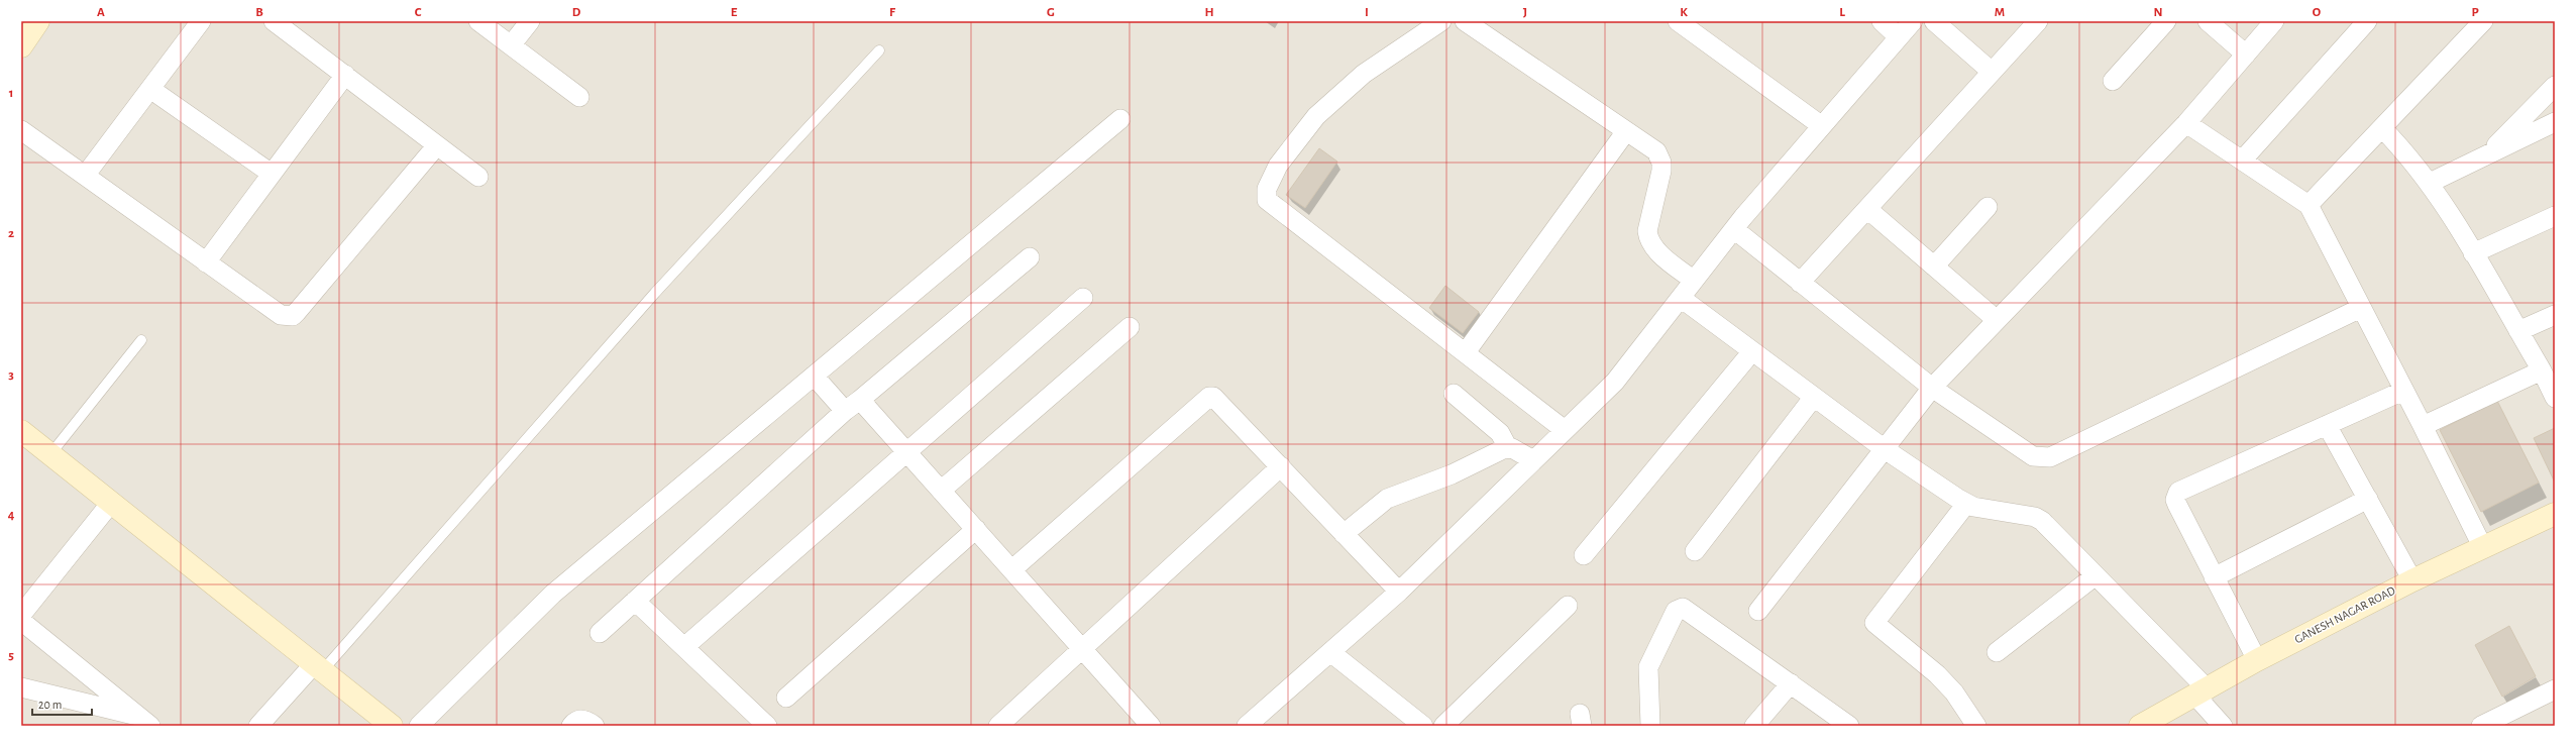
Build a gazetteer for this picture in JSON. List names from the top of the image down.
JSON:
{
  "streets": {
    "street": ["GANESH NAGAR ROAD"]
  },
  "scale_bar": "20 m",
  "grid": {
    "columns": [
      "A",
      "B",
      "C",
      "D",
      "E",
      "F",
      "G",
      "H",
      "I",
      "J",
      "K",
      "L",
      "M",
      "N",
      "O",
      "P"
    ],
    "rows": [
      "1",
      "2",
      "3",
      "4",
      "5"
    ]
  }
}
